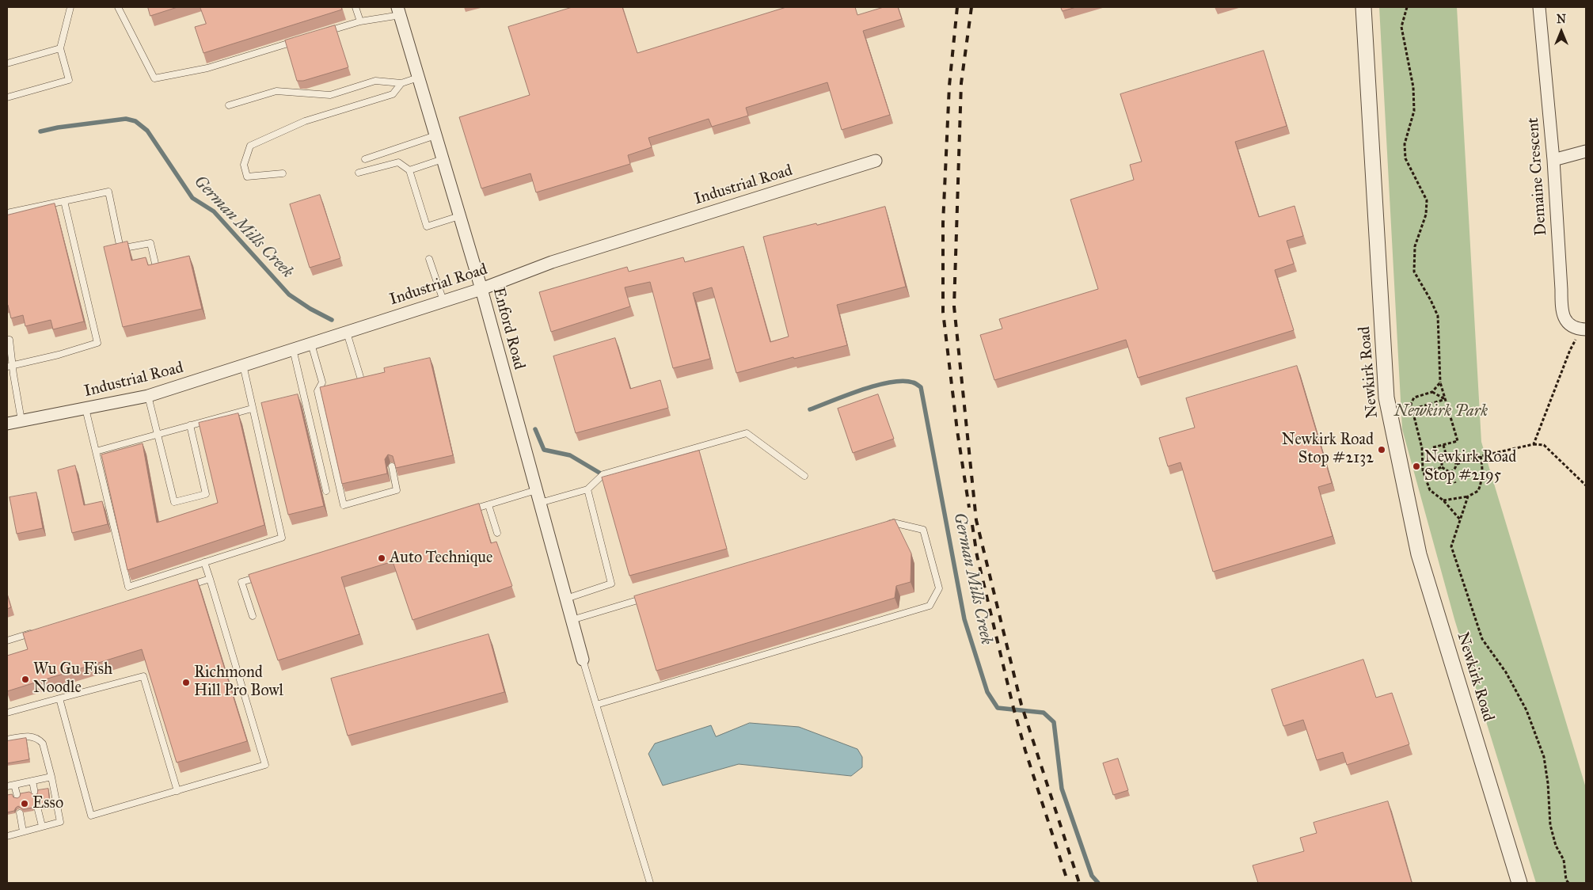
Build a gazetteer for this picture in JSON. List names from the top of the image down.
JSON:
{
  "streets": {
    "street": [
      "Demaine Crescent",
      "Industrial Road",
      "Enford Road",
      "Newkirk Road"
    ]
  },
  "crossings": [
    ["Industrial Road", "Enford Road"]
  ],
  "water": ["German Mills Creek"],
  "parks": ["Newkirk Park"],
  "places": [
    "Newkirk Road Stop #2132",
    "Newkirk Road Stop #2195",
    "Auto Technique",
    "Wu Gu Fish Noodle",
    "Richmond Hill Pro Bowl",
    "Esso"
  ],
  "north": "top"
}
